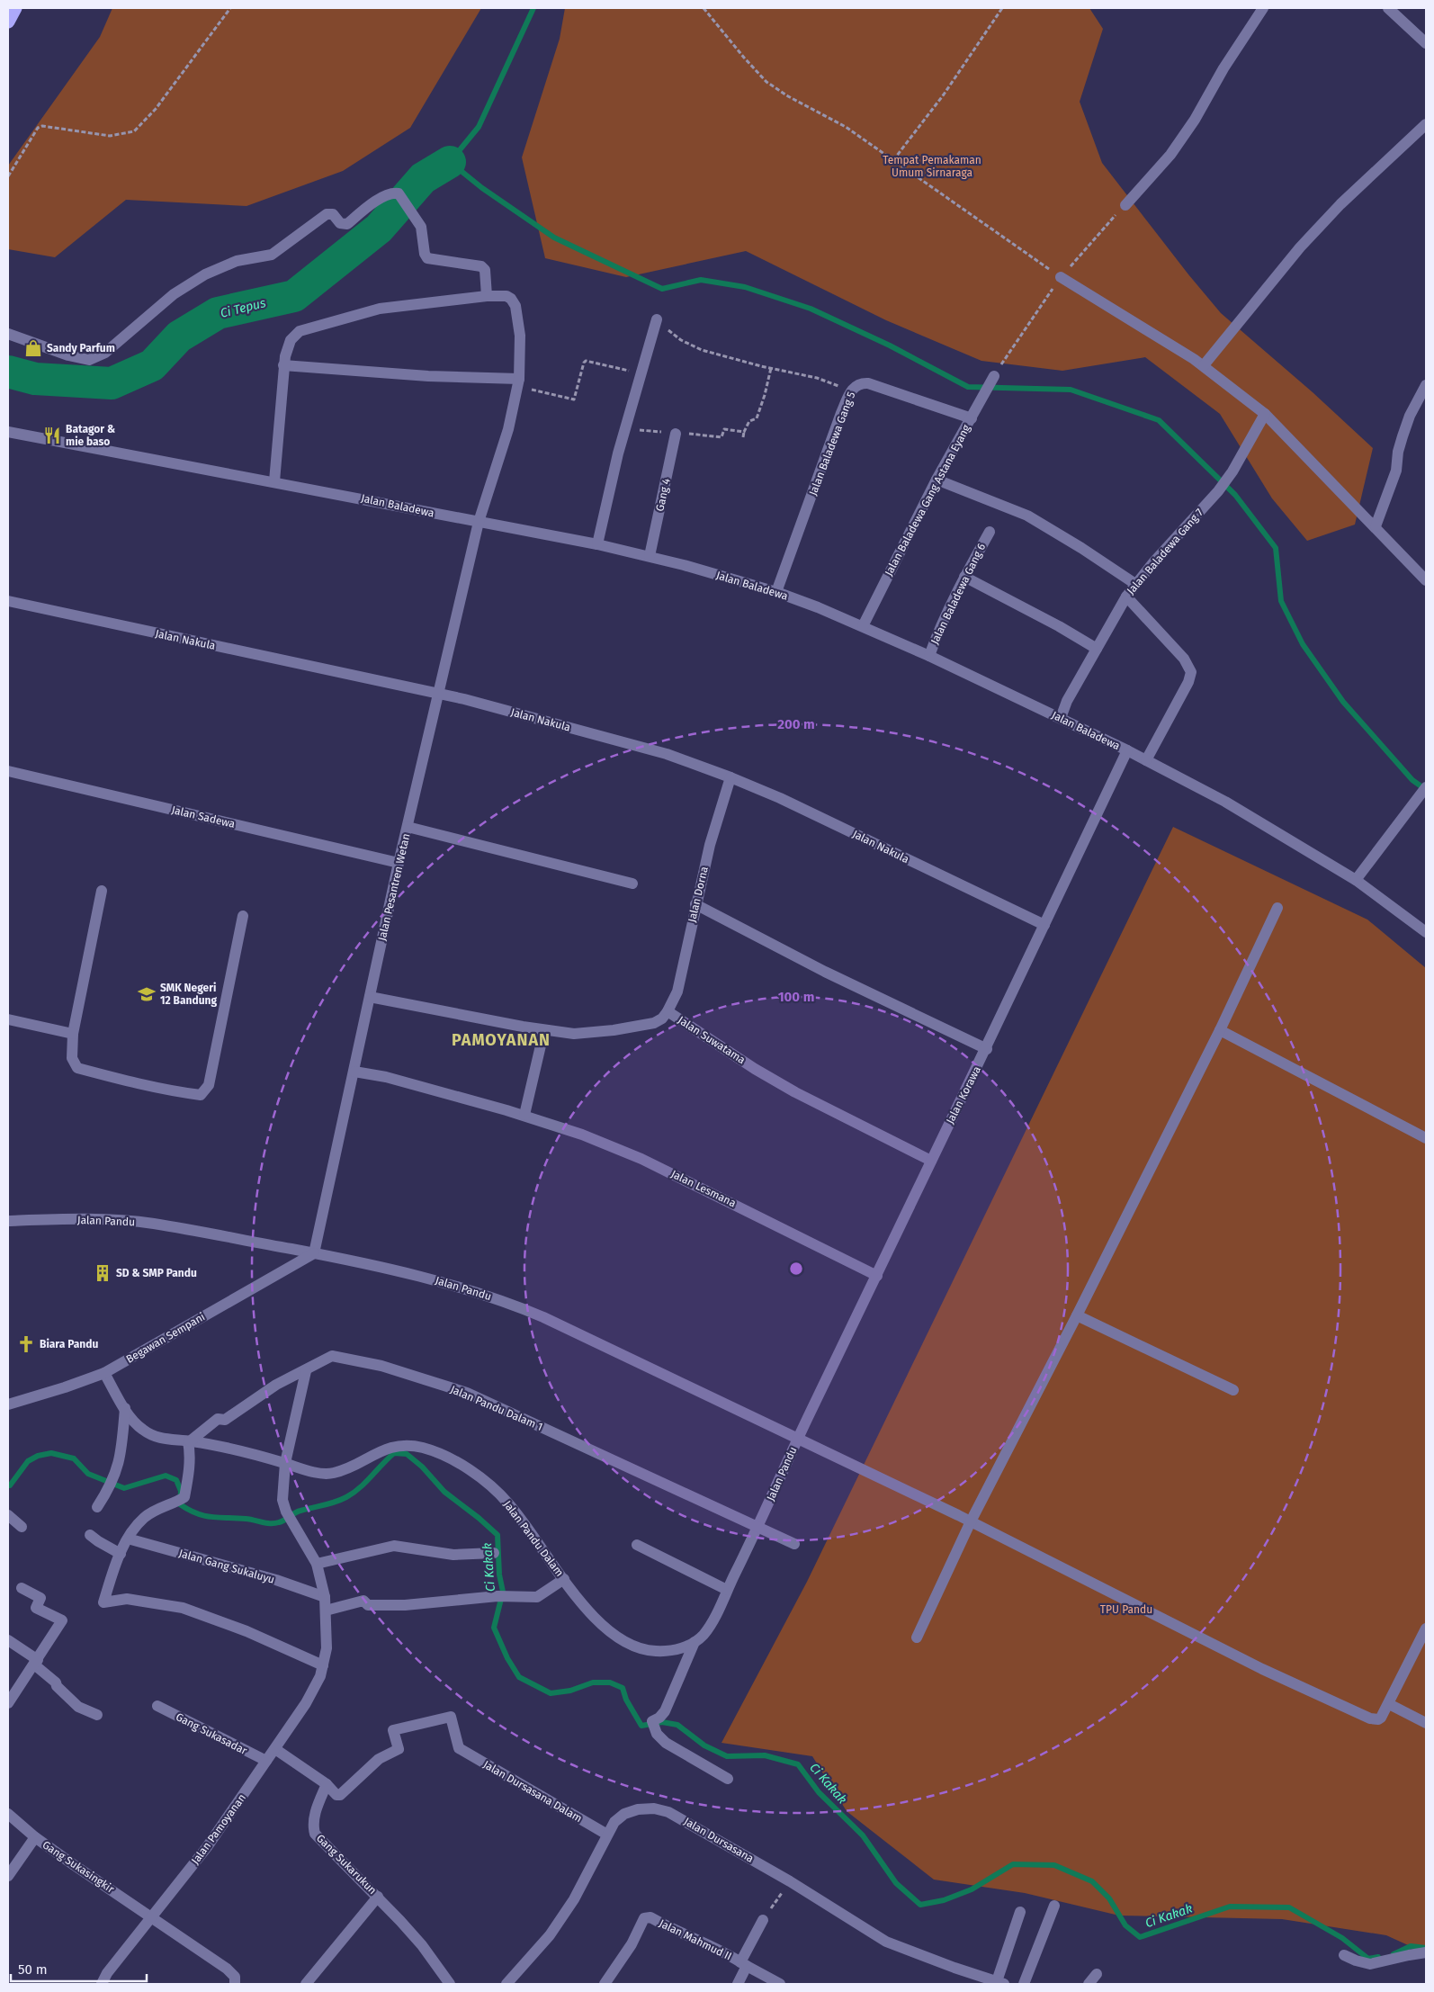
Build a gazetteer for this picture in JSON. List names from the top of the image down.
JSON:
{
  "streets": {
    "street": [
      "Jalan Baladewa Gang 5",
      "Gang 4",
      "Jalan Baladewa Gang Astana Eyang",
      "Jalan Baladewa",
      "Jalan Baladewa Gang 7",
      "Jalan Baladewa Gang 6",
      "Jalan Nakula",
      "Jalan Sadewa",
      "Jalan Pesantren Wetan",
      "Jalan Dorna",
      "Jalan Suwatama",
      "Jalan Korawa",
      "Jalan Lesmana",
      "Jalan Pandu",
      "Begawan Sempani",
      "Jalan Pandu Dalam 1",
      "Jalan Pandu Dalam",
      "Jalan Gang Sukaluyu",
      "Gang Sukasadar",
      "Jalan Dursasana Dalam",
      "Jalan Pamoyanan",
      "Jalan Dursasana",
      "Gang Sukarukun",
      "Gang Sukasingkir",
      "Jalan Mahmud II"
    ]
  },
  "crossings": [
    ["Jalan Baladewa Gang 5", "Jalan Baladewa Gang Astana Eyang"],
    ["Jalan Baladewa Gang 5", "Jalan Baladewa"],
    ["Gang 4", "Jalan Baladewa"],
    ["Jalan Baladewa Gang Astana Eyang", "Jalan Baladewa"],
    ["Jalan Baladewa", "Jalan Baladewa Gang 7"],
    ["Jalan Baladewa", "Jalan Baladewa Gang 6"],
    ["Jalan Baladewa", "Jalan Pesantren Wetan"],
    ["Jalan Baladewa", "Jalan Korawa"],
    ["Jalan Nakula", "Jalan Pesantren Wetan"],
    ["Jalan Nakula", "Jalan Dorna"],
    ["Jalan Nakula", "Jalan Korawa"],
    ["Jalan Sadewa", "Jalan Pesantren Wetan"],
    ["Jalan Pesantren Wetan", "Jalan Suwatama"],
    ["Jalan Pesantren Wetan", "Jalan Lesmana"],
    ["Jalan Pesantren Wetan", "Jalan Pandu"],
    ["Jalan Pesantren Wetan", "Begawan Sempani"],
    ["Jalan Dorna", "Jalan Suwatama"],
    ["Jalan Suwatama", "Jalan Korawa"],
    ["Jalan Korawa", "Jalan Lesmana"],
    ["Jalan Korawa", "Jalan Pandu"],
    ["Jalan Pandu", "Begawan Sempani"],
    ["Jalan Pandu", "Jalan Pandu Dalam 1"],
    ["Begawan Sempani", "Jalan Pandu Dalam"],
    ["Jalan Pandu Dalam 1", "Jalan Pandu Dalam"],
    ["Jalan Pandu Dalam", "Jalan Pamoyanan"],
    ["Jalan Gang Sukaluyu", "Jalan Pamoyanan"],
    ["Gang Sukasadar", "Jalan Pamoyanan"],
    ["Jalan Dursasana Dalam", "Jalan Dursasana"],
    ["Jalan Dursasana Dalam", "Gang Sukarukun"],
    ["Jalan Pamoyanan", "Gang Sukasingkir"]
  ],
  "districts": ["PAMOYANAN"],
  "water": ["Ci Tepus", "Ci Kakak"],
  "parks": ["Tempat Pemakaman Umum Sirnaraga", "TPU Pandu"],
  "places": {
    "shop": ["Sandy Parfum"],
    "restaurant": ["Batagor & mie baso"],
    "school or university": ["SMK Negeri 12 Bandung"],
    "building": ["SD & SMP Pandu"],
    "church": ["Biara Pandu"]
  },
  "scale_bar": "50 m",
  "rings": ["200 m", "100 m"]
}
